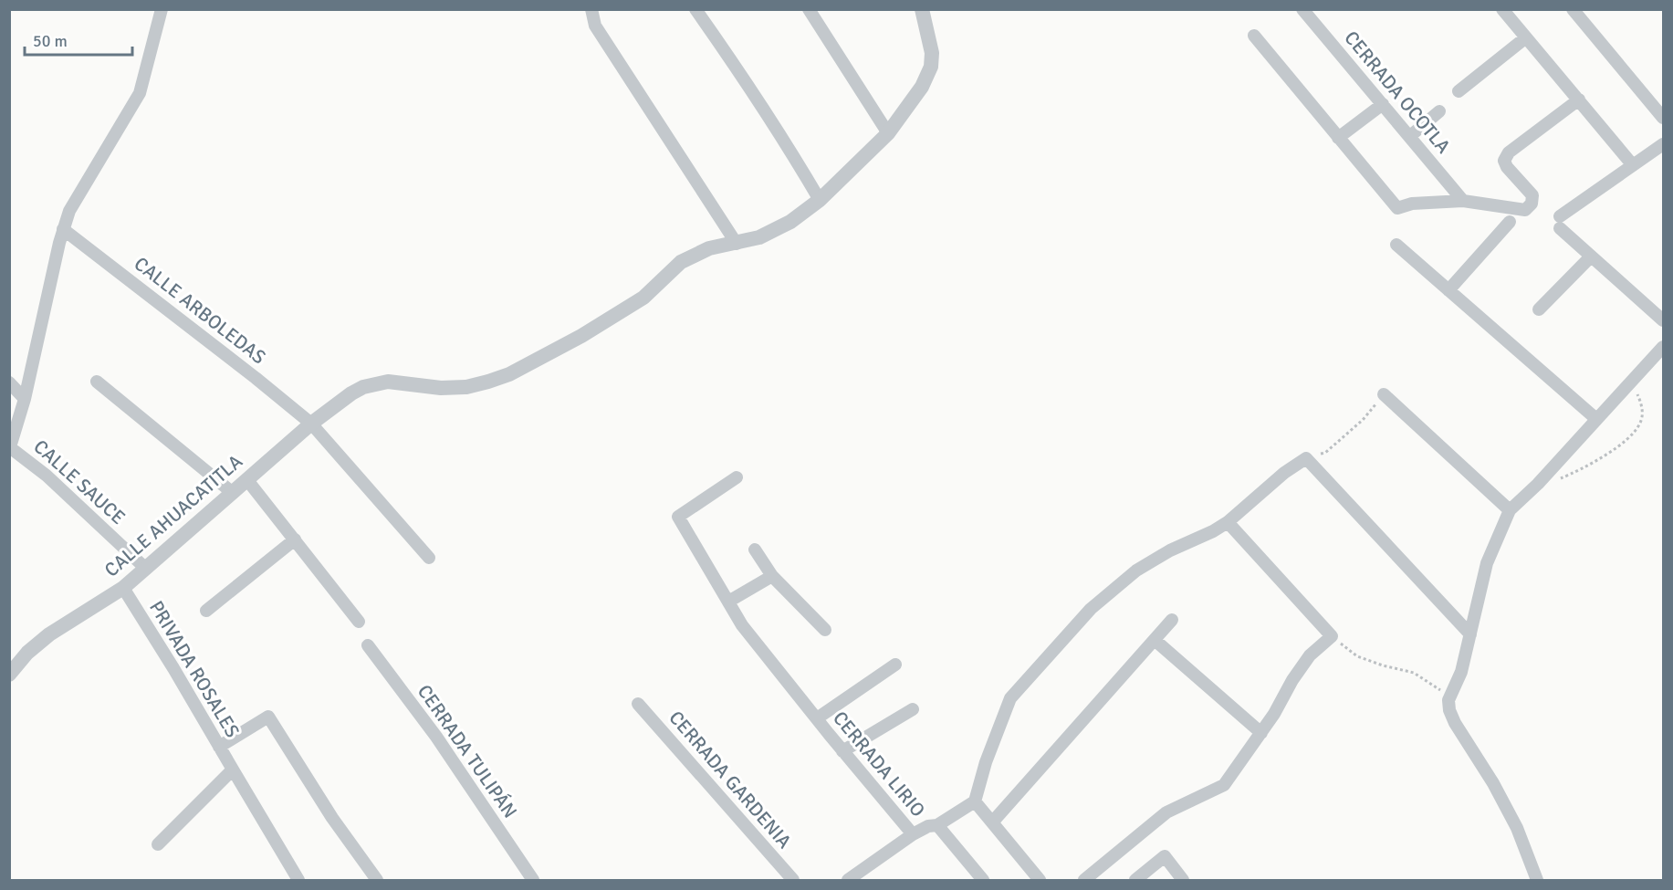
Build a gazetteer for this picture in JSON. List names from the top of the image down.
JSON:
{
  "streets": {
    "street": [
      "CERRADA OCOTLA",
      "CALLE ARBOLEDAS",
      "CALLE SAUCE",
      "CALLE AHUACATITLA",
      "PRIVADA ROSALES",
      "CERRADA TULIPÁN",
      "CERRADA LIRIO",
      "CERRADA GARDENIA"
    ]
  },
  "crossings": [
    ["CALLE ARBOLEDAS", "CALLE AHUACATITLA"],
    ["CALLE SAUCE", "CALLE AHUACATITLA"],
    ["CALLE AHUACATITLA", "PRIVADA ROSALES"]
  ],
  "scale_bar": "50 m"
}
